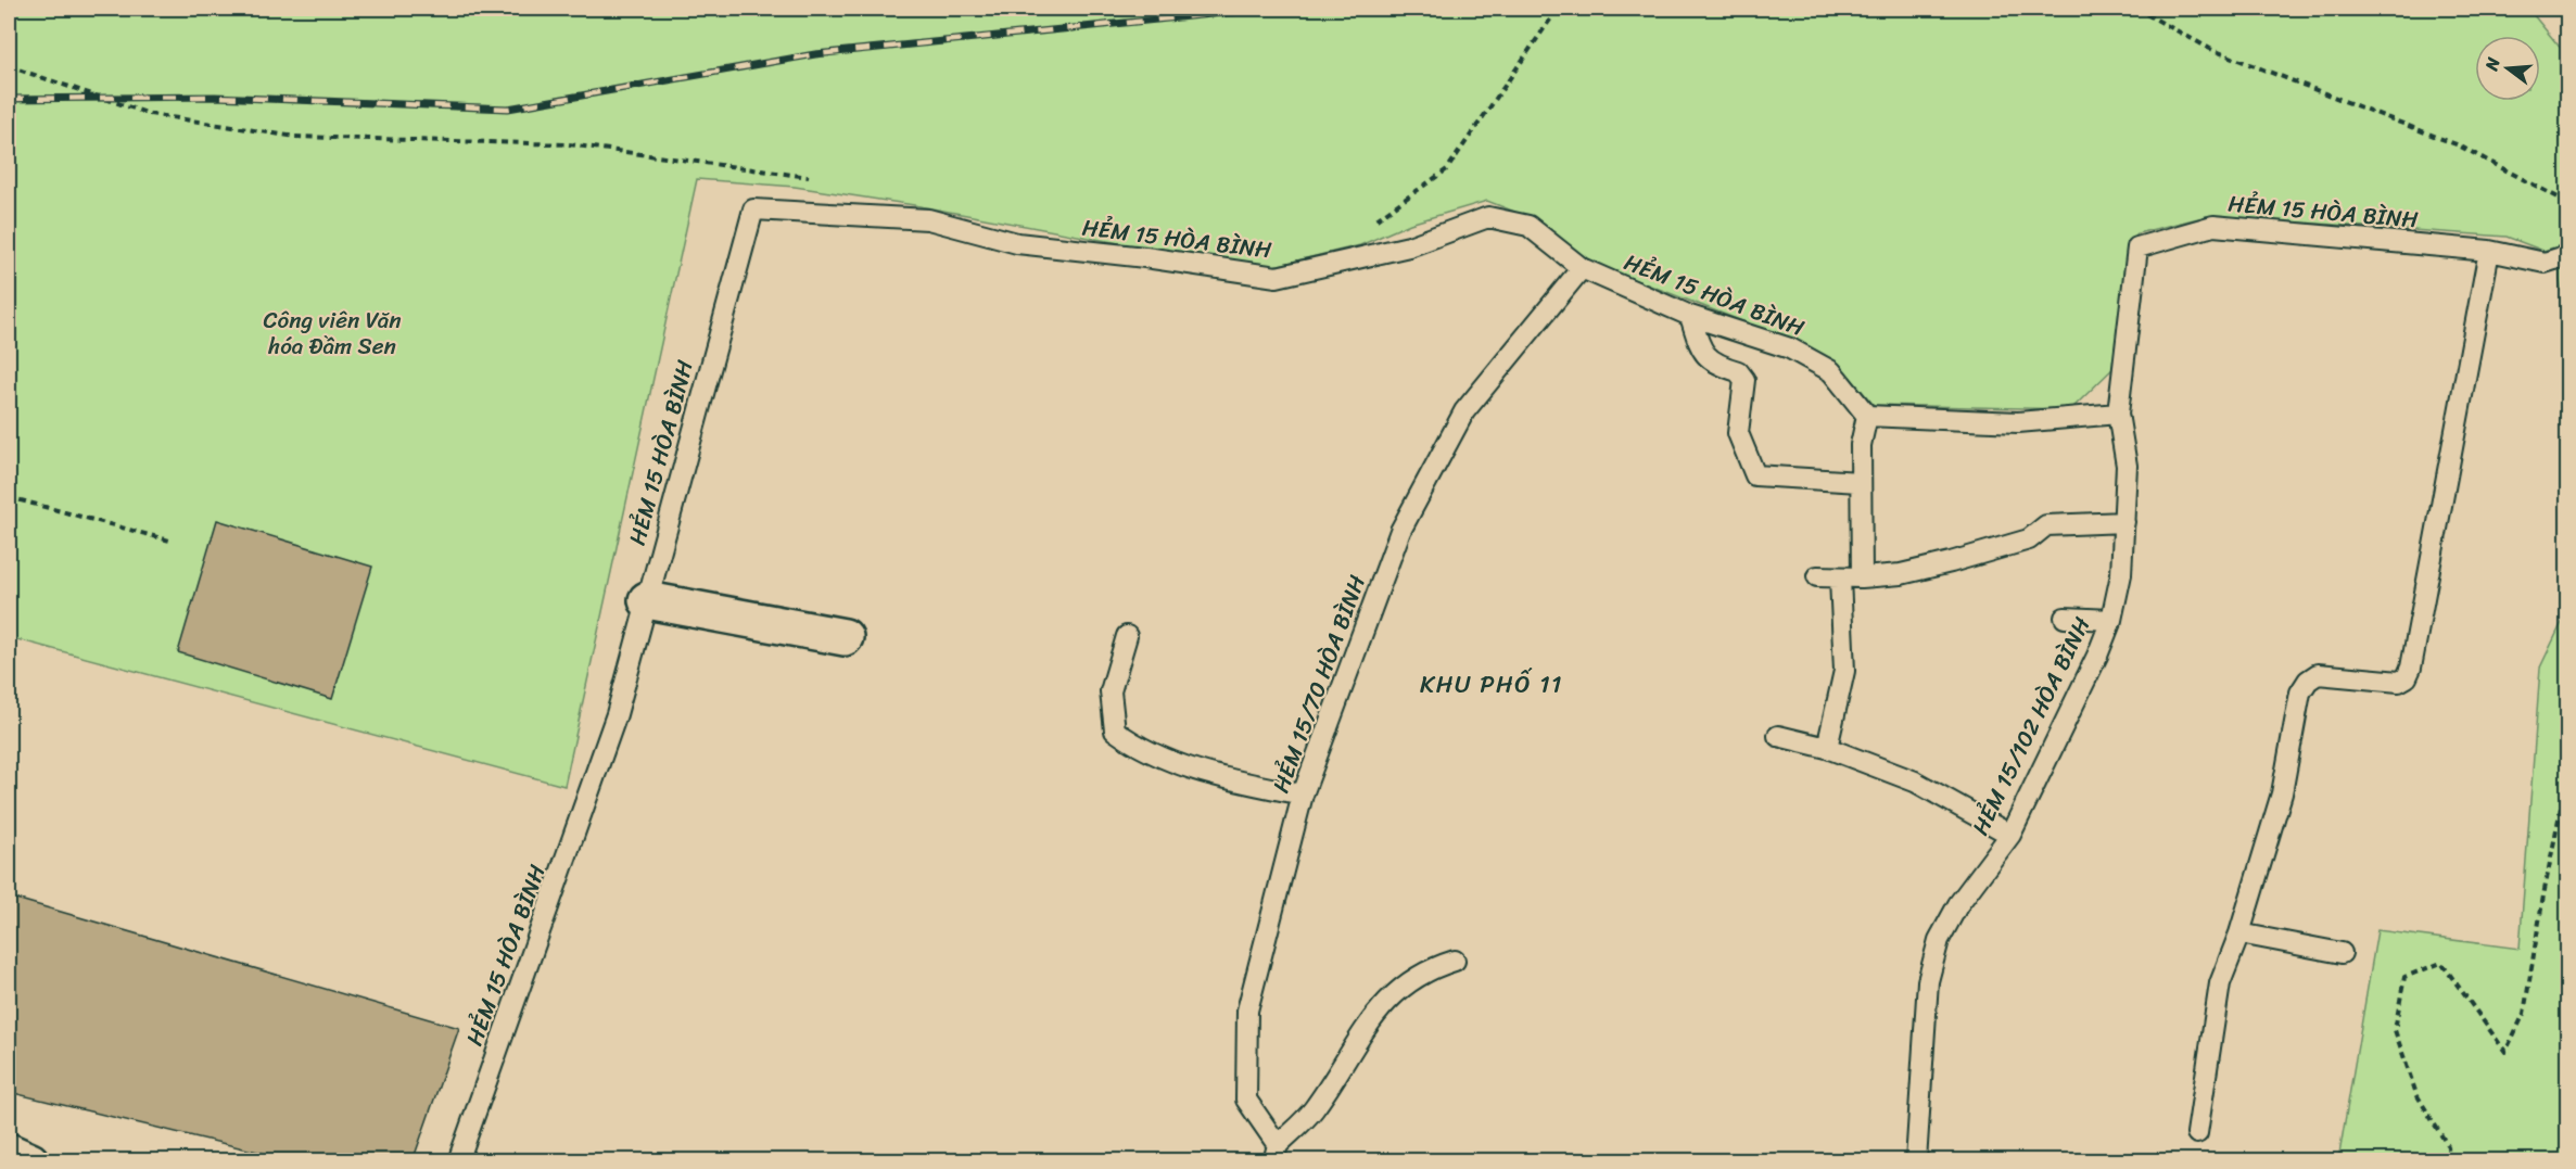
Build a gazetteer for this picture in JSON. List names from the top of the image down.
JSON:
{
  "streets": {
    "lane": ["HẺM 15 HÒA BÌNH", "HẺM 15/70 HÒA BÌNH", "HẺM 15/102 HÒA BÌNH"]
  },
  "crossings": [
    ["HẺM 15 HÒA BÌNH", "HẺM 15/70 HÒA BÌNH"],
    ["HẺM 15 HÒA BÌNH", "HẺM 15/102 HÒA BÌNH"]
  ],
  "districts": ["KHU PHỐ 11"],
  "parks": ["Công viên Văn hóa Đầm Sen"],
  "north": "left"
}
